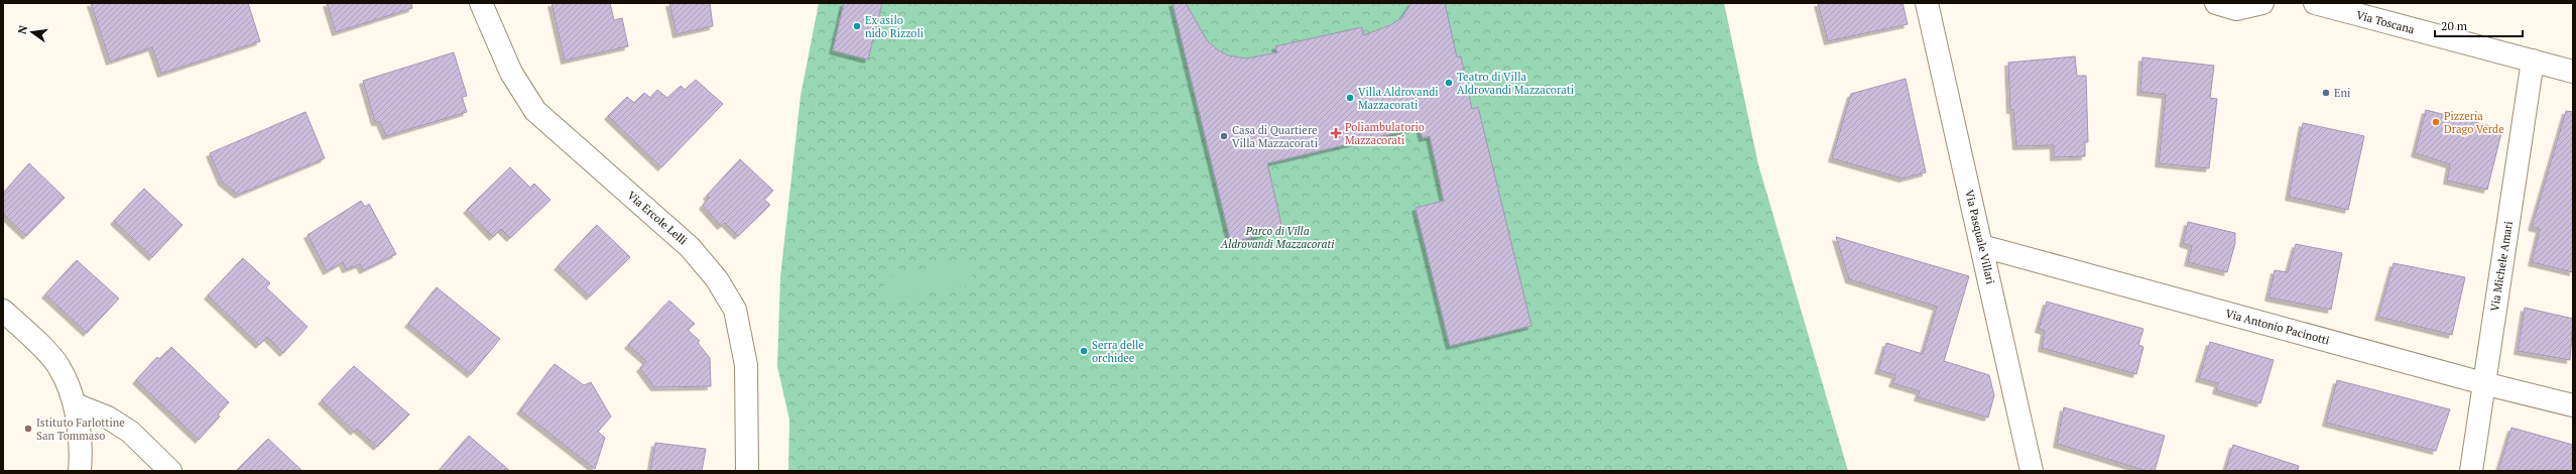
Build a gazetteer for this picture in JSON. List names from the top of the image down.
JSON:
{
  "streets": {
    "street": [
      "Via Toscana",
      "Via Ercole Lelli",
      "Via Pasquale Villari",
      "Via Michele Amari",
      "Via Antonio Pacinotti"
    ]
  },
  "crossings": [
    ["Via Toscana", "Via Michele Amari"],
    ["Via Pasquale Villari", "Via Antonio Pacinotti"],
    ["Via Michele Amari", "Via Antonio Pacinotti"]
  ],
  "parks": ["Parco di Villa Aldrovandi Mazzacorati"],
  "places": {
    "other": [
      "Ex asilo nido Rizzoli",
      "Teatro di Villa Aldrovandi Mazzacorati",
      "Eni",
      "Villa Aldrovandi Mazzacorati",
      "Pizzeria Drago Verde",
      "Casa di Quartiere Villa Mazzacorati",
      "Serra delle orchidee",
      "Istituto Farlottine San Tommaso"
    ],
    "health": ["Poliambulatorio Mazzacorati"]
  },
  "scale_bar": "20 m",
  "north": "left"
}
